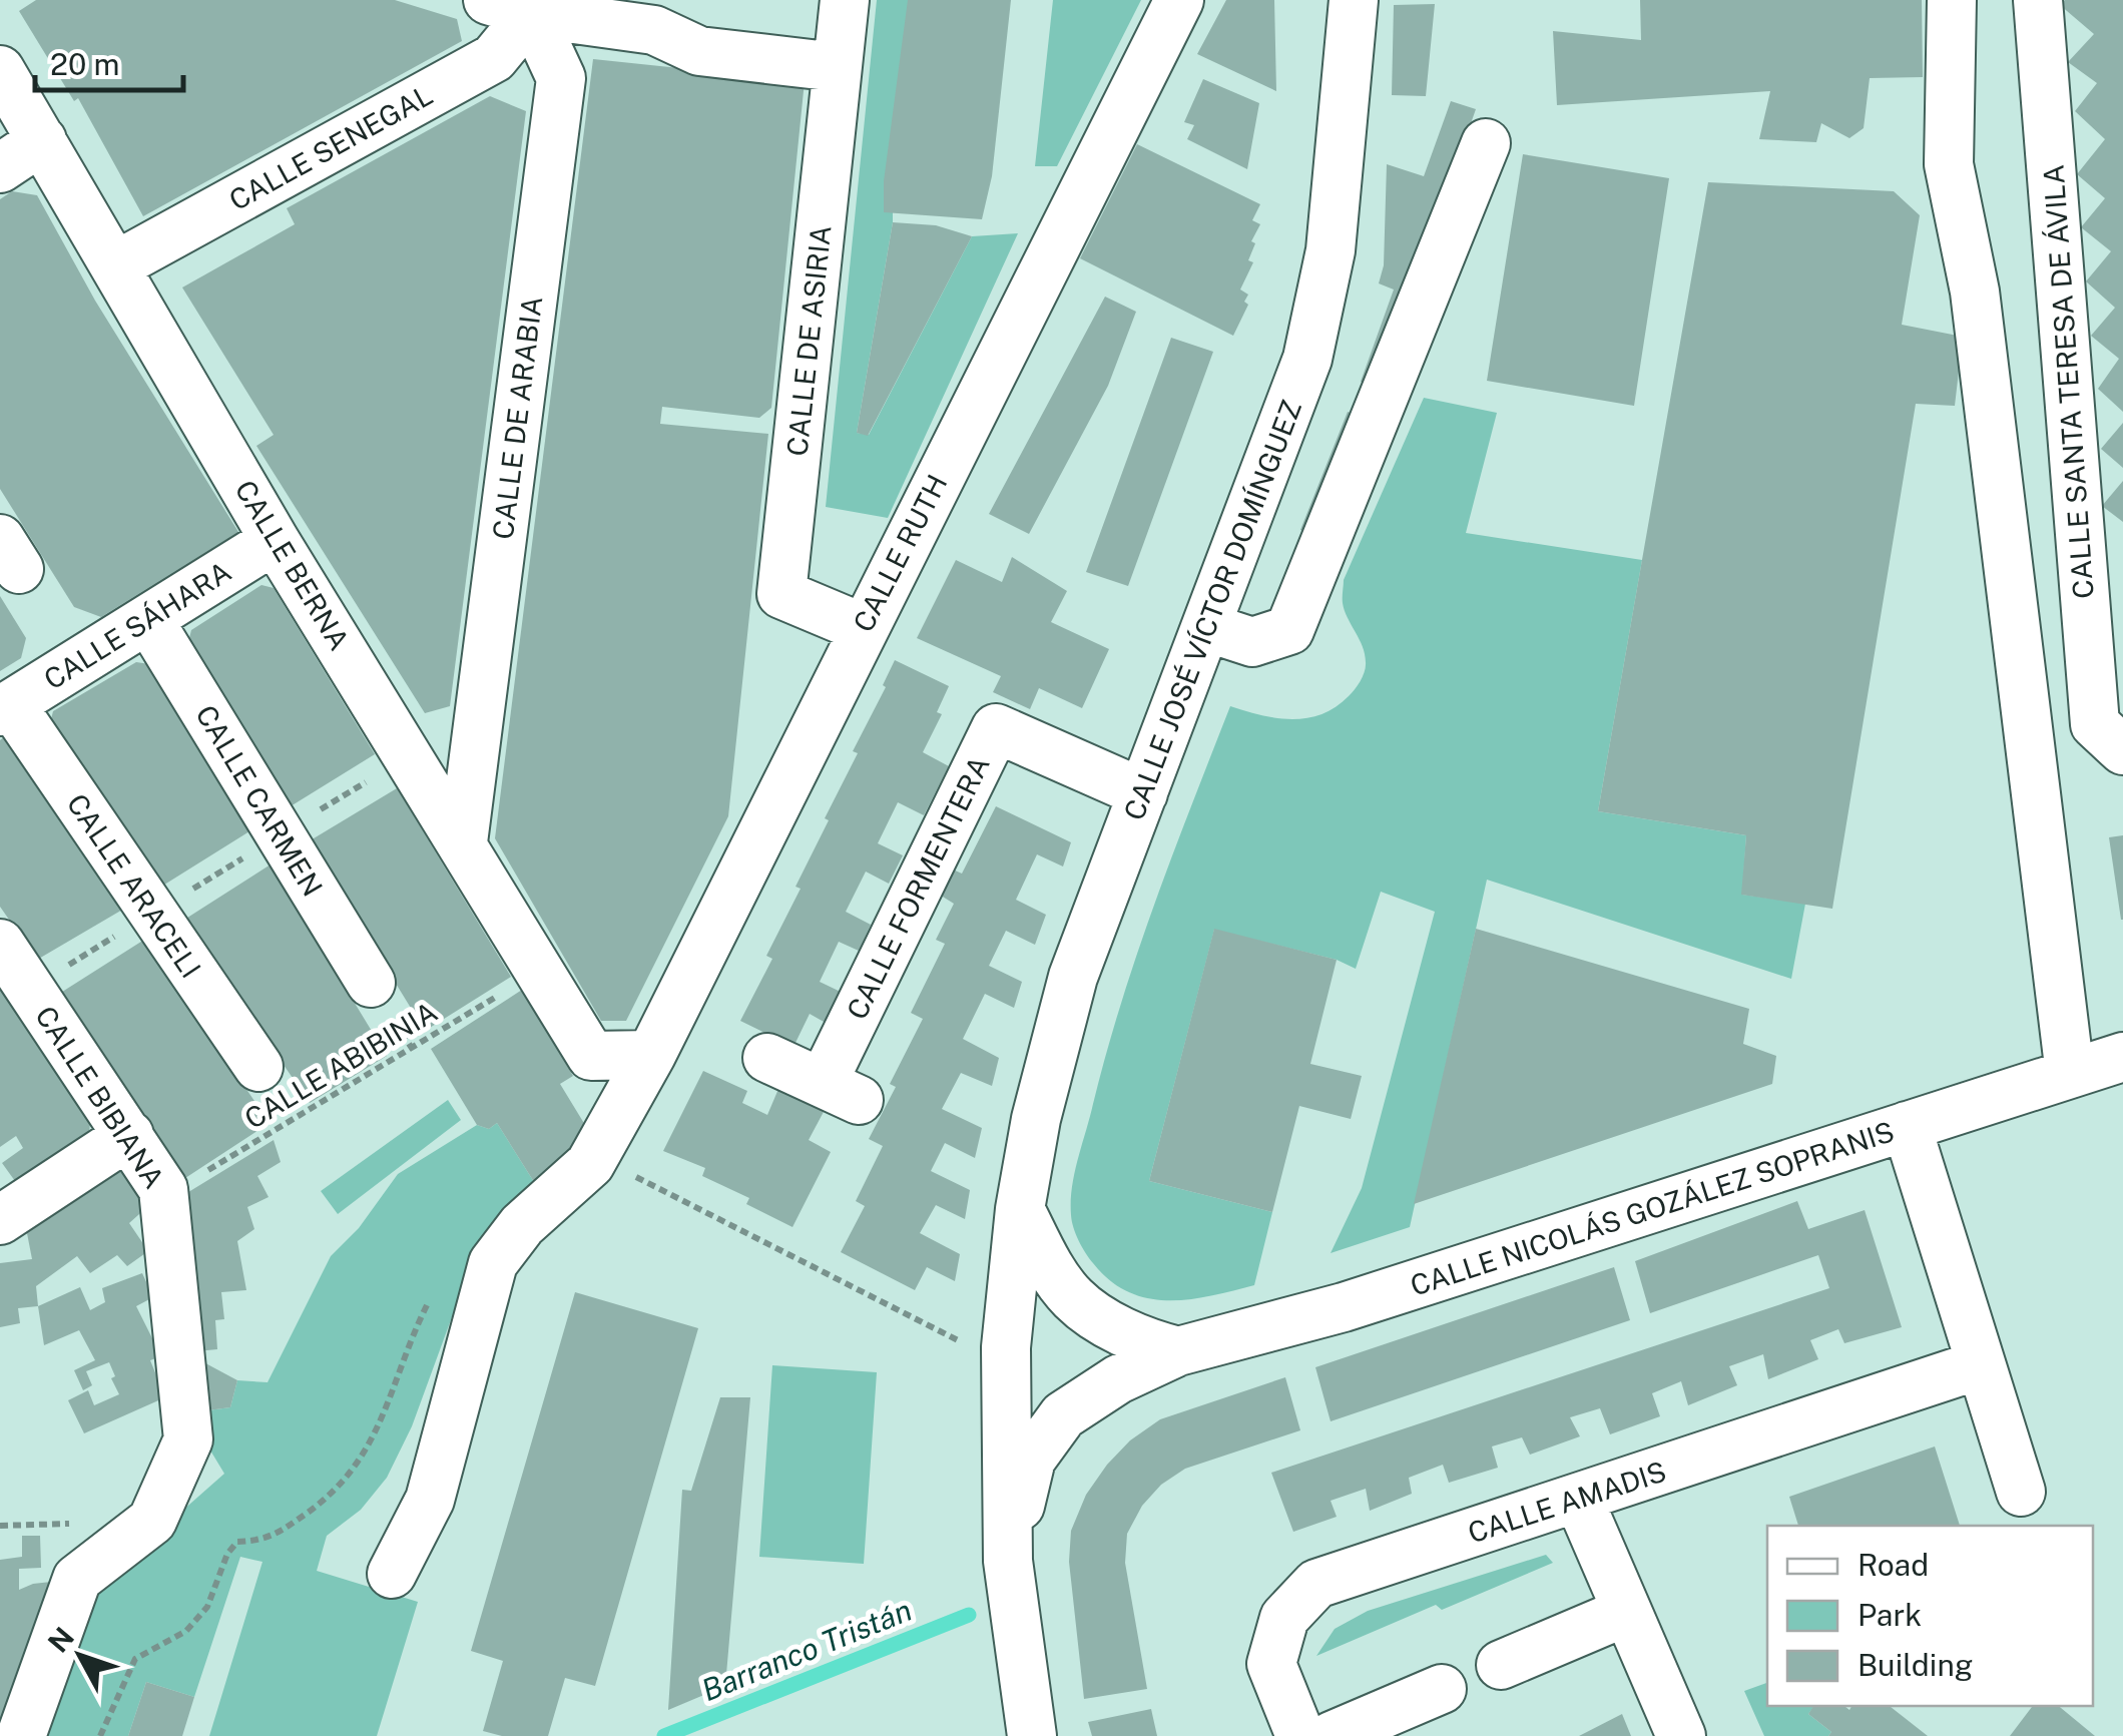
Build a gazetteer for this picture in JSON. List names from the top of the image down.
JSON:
{
  "streets": {
    "street": [
      "CALLE SENEGAL",
      "CALLE DE ASIRIA",
      "CALLE SANTA TERESA DE ÁVILA",
      "CALLE DE ARABIA",
      "CALLE RUTH",
      "CALLE BERNA",
      "CALLE JOSÉ VÍCTOR DOMÍNGUEZ",
      "CALLE SÁHARA",
      "CALLE CARMEN",
      "CALLE ARACELI",
      "CALLE FORMENTERA",
      "CALLE BIBIANA",
      "CALLE NICOLÁS GOZÁLEZ SOPRANIS",
      "CALLE AMADIS"
    ],
    "path": ["CALLE ABIBINIA"]
  },
  "crossings": [
    ["CALLE SENEGAL", "CALLE DE ARABIA"],
    ["CALLE SENEGAL", "CALLE BERNA"],
    ["CALLE DE ASIRIA", "CALLE RUTH"],
    ["CALLE DE ARABIA", "CALLE BERNA"],
    ["CALLE RUTH", "CALLE BERNA"],
    ["CALLE BERNA", "CALLE SÁHARA"],
    ["CALLE BERNA", "CALLE ABIBINIA"],
    ["CALLE JOSÉ VÍCTOR DOMÍNGUEZ", "CALLE FORMENTERA"],
    ["CALLE JOSÉ VÍCTOR DOMÍNGUEZ", "CALLE NICOLÁS GOZÁLEZ SOPRANIS"],
    ["CALLE SÁHARA", "CALLE CARMEN"],
    ["CALLE SÁHARA", "CALLE ARACELI"],
    ["CALLE ABIBINIA", "CALLE BIBIANA"]
  ],
  "water": ["Barranco Tristán"],
  "legend": ["Road", "Park", "Building"],
  "scale_bar": "20 m",
  "north": "top left"
}
